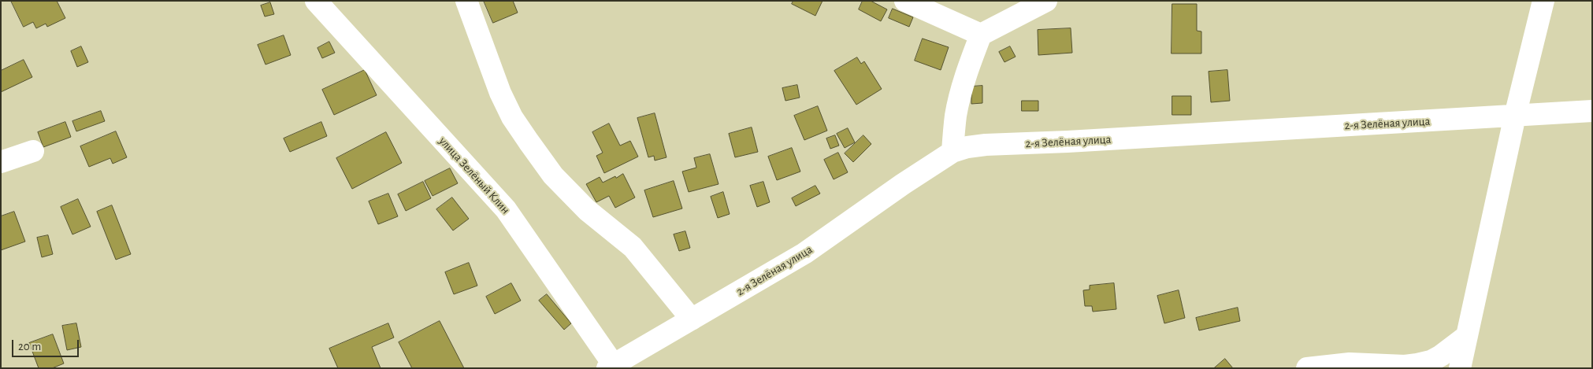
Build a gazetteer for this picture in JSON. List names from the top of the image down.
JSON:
{
  "streets": {
    "street": ["2-я Зелёная улица", "улица Зелёный Клин"]
  },
  "crossings": [
    ["2-я Зелёная улица", "улица Зелёный Клин"]
  ],
  "scale_bar": "20 m"
}
